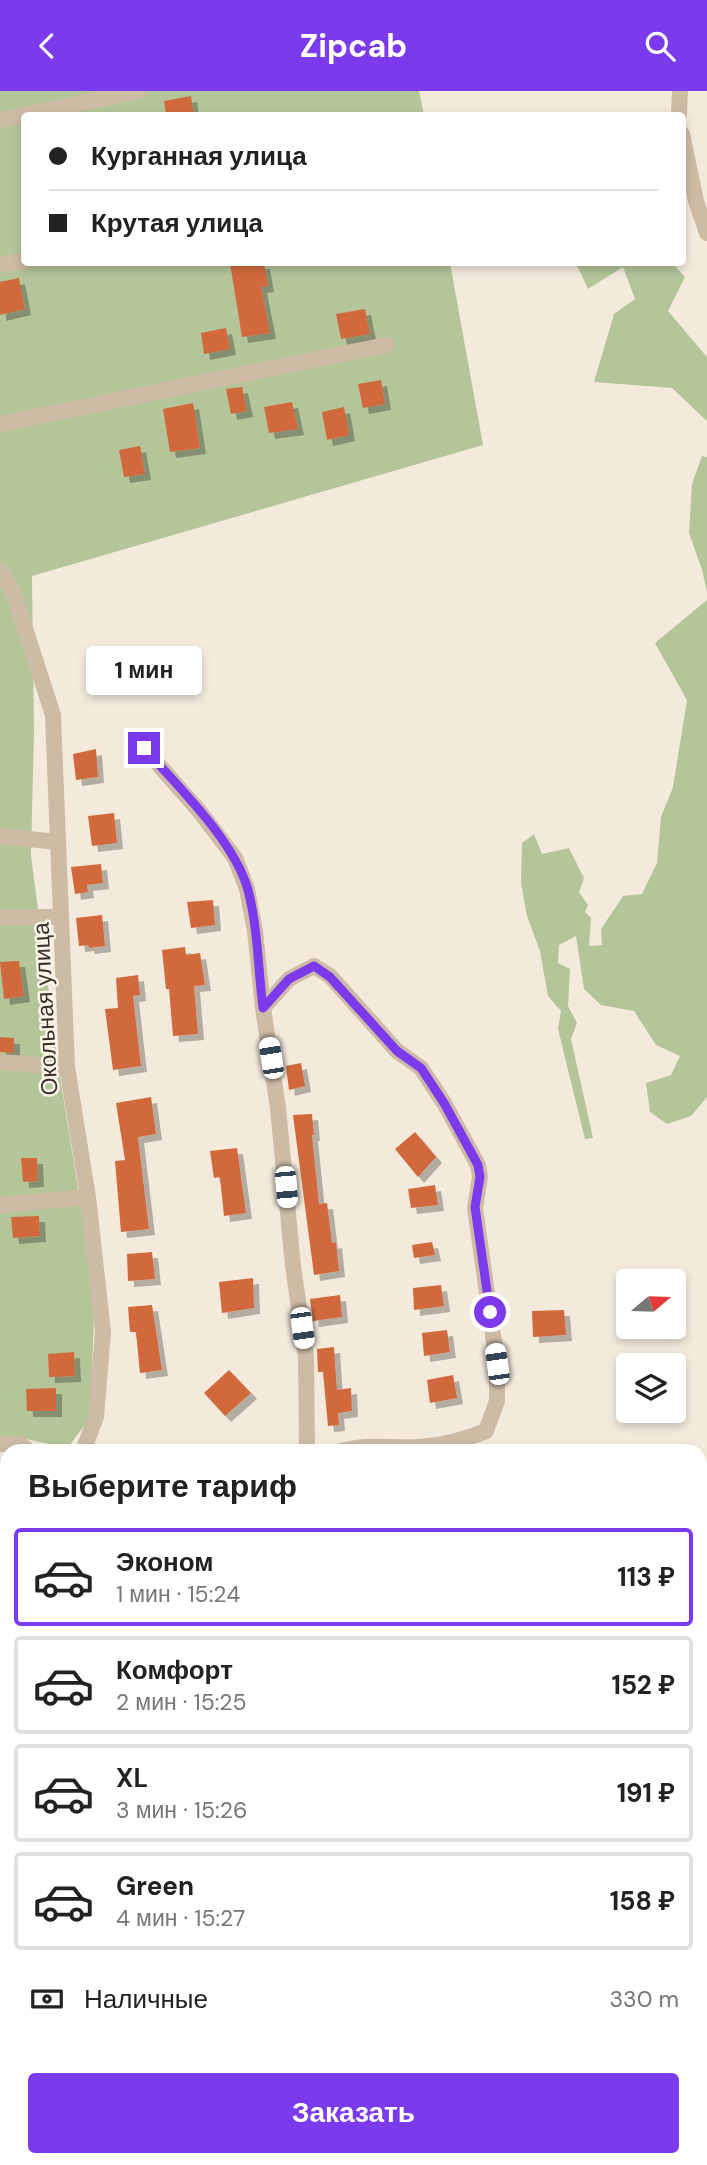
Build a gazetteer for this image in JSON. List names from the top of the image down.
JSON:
{
  "streets": {
    "street": ["Окольная улица"]
  },
  "north": "right",
  "page": {
    "header": "Zipcab",
    "banner": ["Курганная улица", "Крутая улица"],
    "bubble": "1 мин",
    "heading": "Выберите тариф",
    "list": [
      {
        "name": "Эконом",
        "note": "1 мин · 15:24",
        "value": "113 ₽"
      },
      {
        "name": "Комфорт",
        "note": "2 мин · 15:25",
        "value": "152 ₽"
      },
      {
        "name": "XL",
        "note": "3 мин · 15:26",
        "value": "191 ₽"
      },
      {
        "name": "Green",
        "note": "4 мин · 15:27",
        "value": "158 ₽"
      }
    ],
    "pay": ["Наличные", "330 m"],
    "buttons": "Заказать"
  }
}
